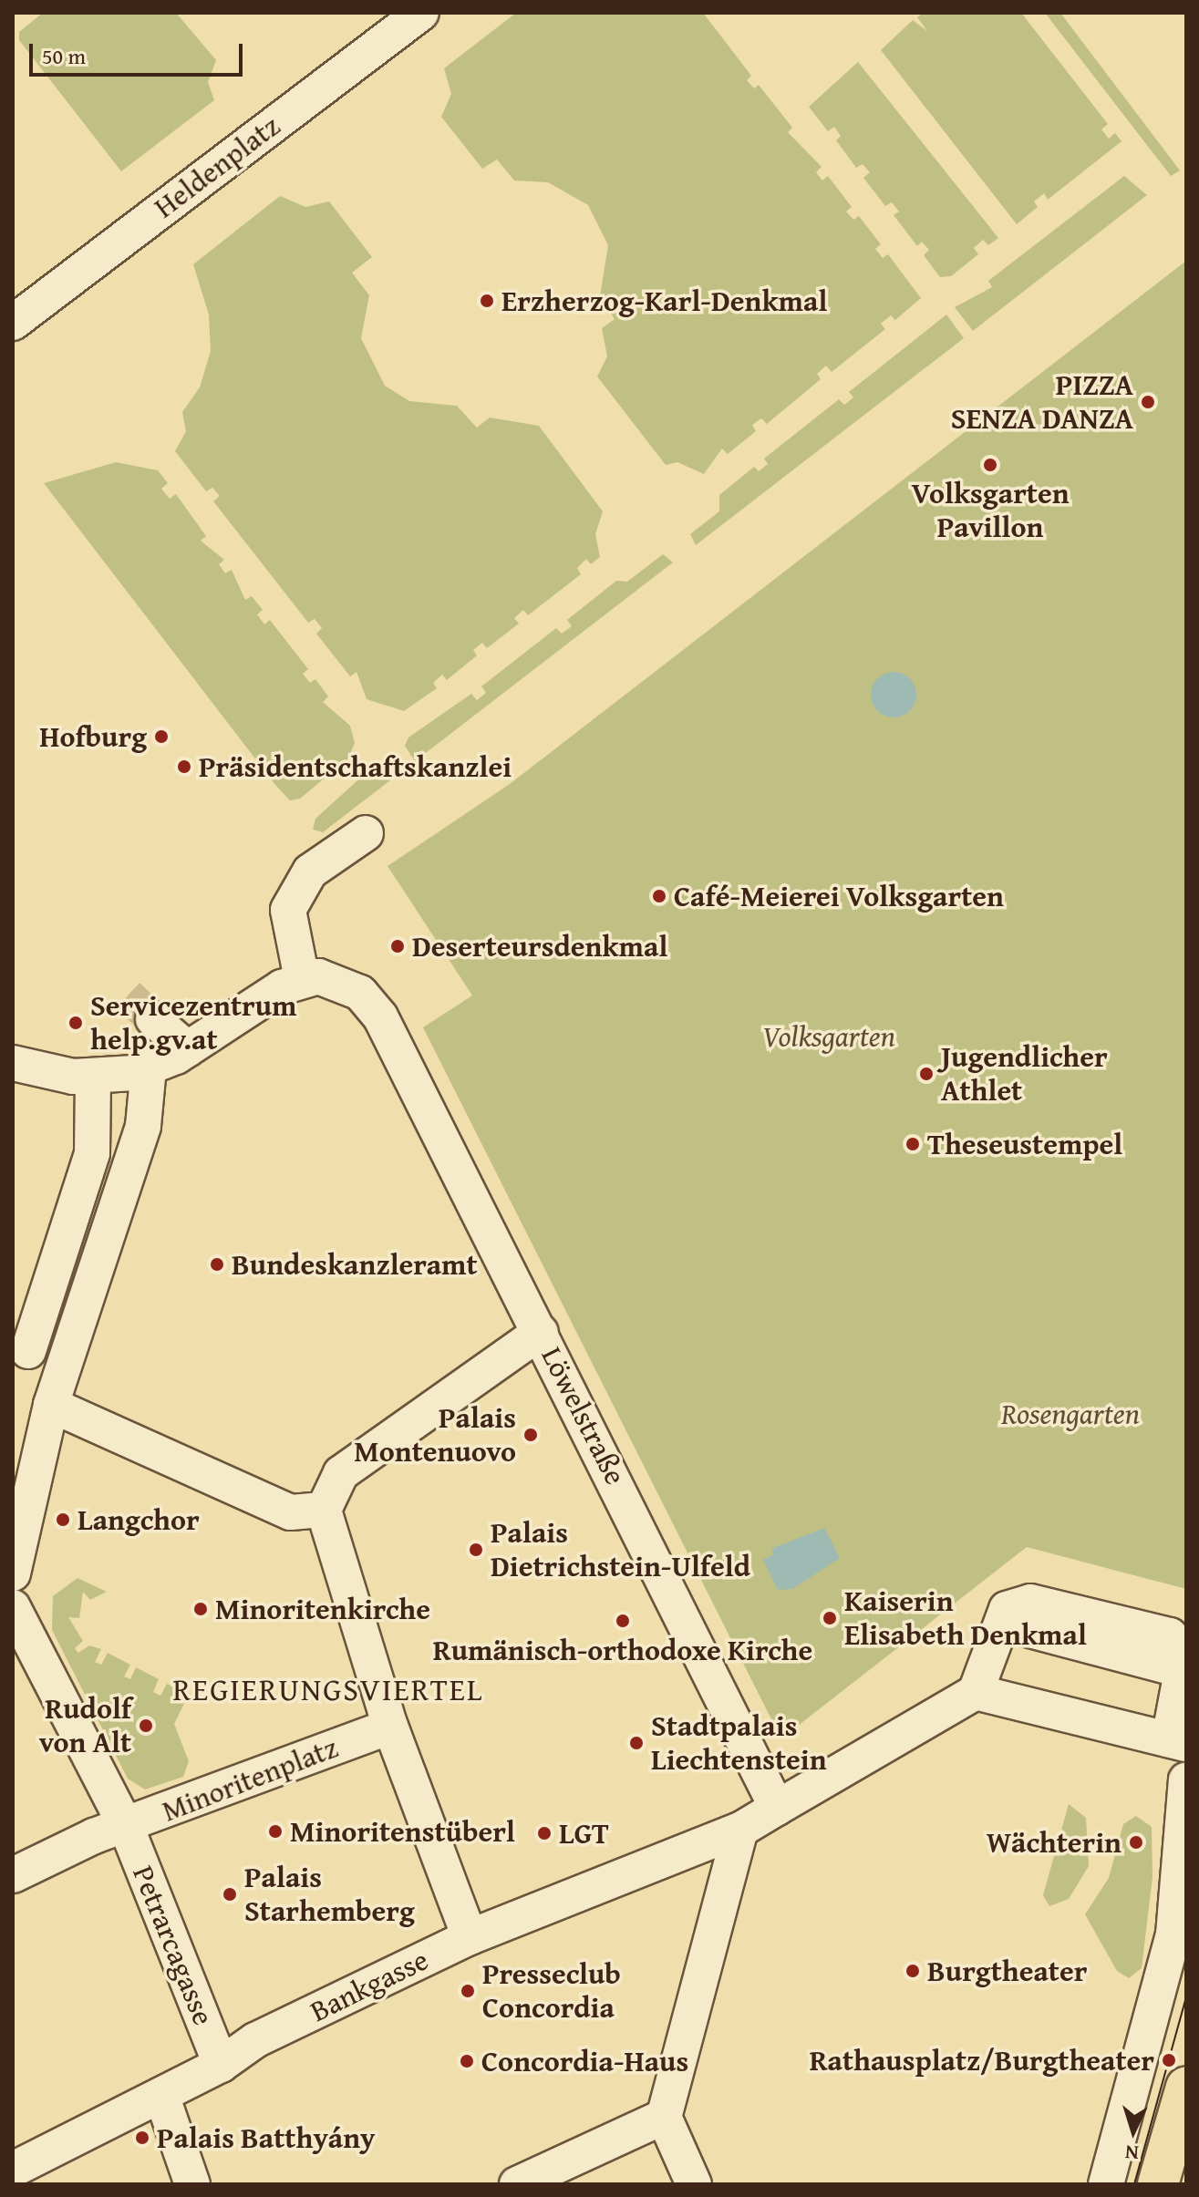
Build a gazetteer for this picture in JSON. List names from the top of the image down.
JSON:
{
  "streets": {
    "street": [
      "Heldenplatz",
      "Löwelstraße",
      "Minoritenplatz",
      "Petrarcagasse",
      "Bankgasse"
    ]
  },
  "crossings": [
    ["Minoritenplatz", "Petrarcagasse"],
    ["Petrarcagasse", "Bankgasse"]
  ],
  "districts": ["REGIERUNGSVIERTEL"],
  "parks": ["Volksgarten", "Rosengarten"],
  "places": [
    "Erzherzog-Karl-Denkmal",
    "PIZZA SENZA DANZA",
    "Volksgarten Pavillon",
    "Hofburg",
    "Präsidentschaftskanzlei",
    "Café-Meierei Volksgarten",
    "Deserteursdenkmal",
    "Servicezentrum help.gv.at",
    "Jugendlicher Athlet",
    "Theseustempel",
    "Bundeskanzleramt",
    "Palais Montenuovo",
    "Langchor",
    "Palais Dietrichstein-Ulfeld",
    "Minoritenkirche",
    "Kaiserin Elisabeth Denkmal",
    "Rumänisch-orthodoxe Kirche",
    "Rudolf von Alt",
    "Stadtpalais Liechtenstein",
    "Minoritenstüberl",
    "LGT",
    "Wächterin",
    "Palais Starhemberg",
    "Burgtheater",
    "Presseclub Concordia",
    "Rathausplatz/Burgtheater",
    "Concordia-Haus",
    "Palais Batthyány"
  ],
  "scale_bar": "50 m",
  "north": "bottom"
}
